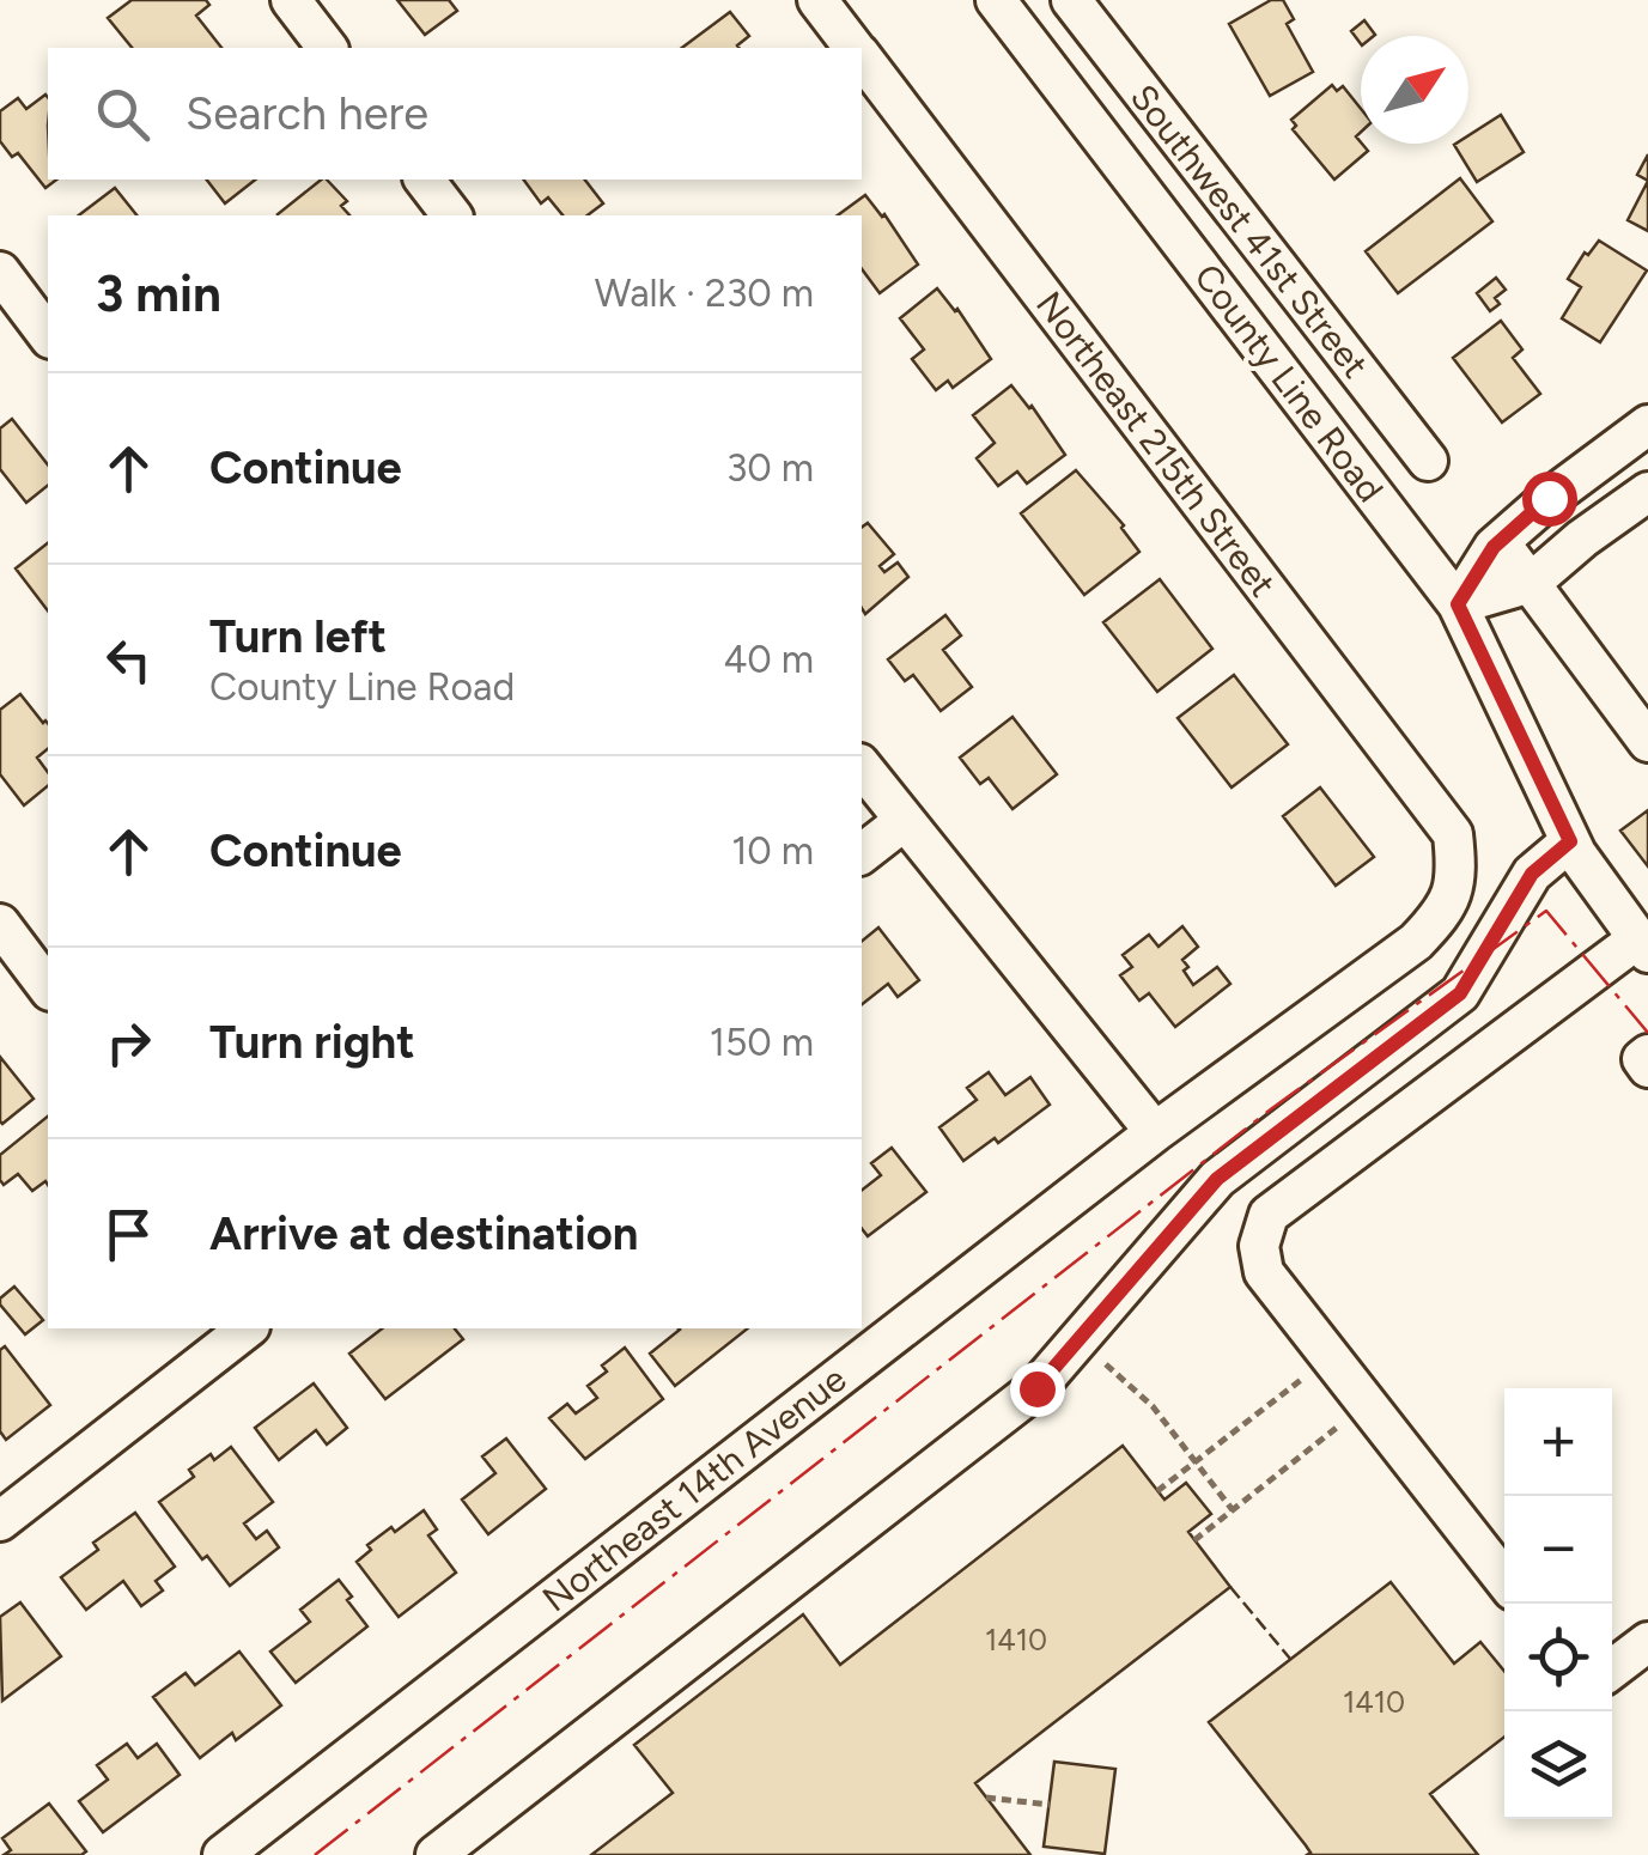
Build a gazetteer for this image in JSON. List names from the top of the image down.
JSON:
{
  "streets": {
    "street": [
      "Southwest 41st Street",
      "County Line Road",
      "Northeast 215th Street",
      "Northeast 14th Avenue"
    ]
  },
  "crossings": [
    ["Northeast 215th Street", "Northeast 14th Avenue"]
  ],
  "house_numbers": ["1410", "1410"],
  "north": "top right",
  "page": {
    "search": "Search here",
    "heading": ["3 min", "Walk · 230 m"],
    "list": [
      ["Continue", "30 m"],
      ["Turn left", "County Line Road", "40 m"],
      ["Continue", "10 m"],
      ["Turn right", "150 m"],
      "Arrive at destination"
    ],
    "map_buttons": ["+", "−"]
  }
}
